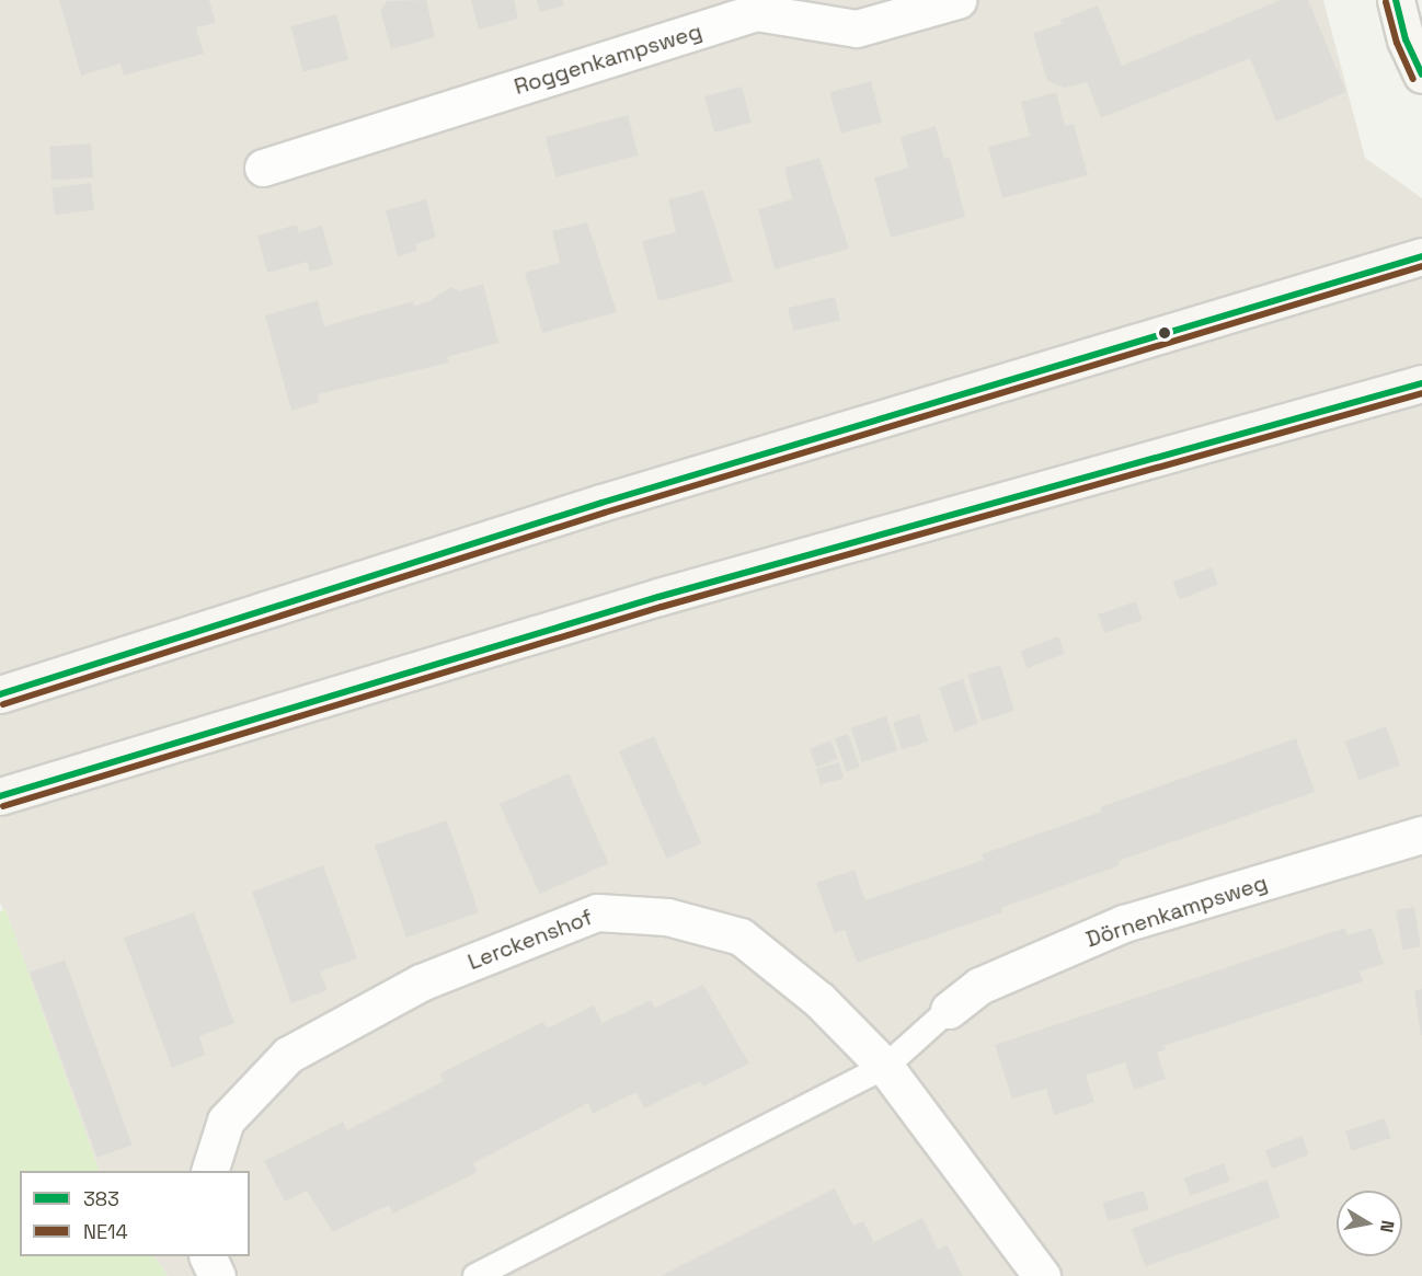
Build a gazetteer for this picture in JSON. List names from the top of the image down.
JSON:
{
  "streets": {
    "street": ["Roggenkampsweg", "Dörnenkampsweg", "Lerckenshof"]
  },
  "crossings": [
    ["Dörnenkampsweg", "Lerckenshof"]
  ],
  "lines": ["transit line 383", "transit line NE14"],
  "legend": ["383", "NE14"],
  "north": "right"
}
